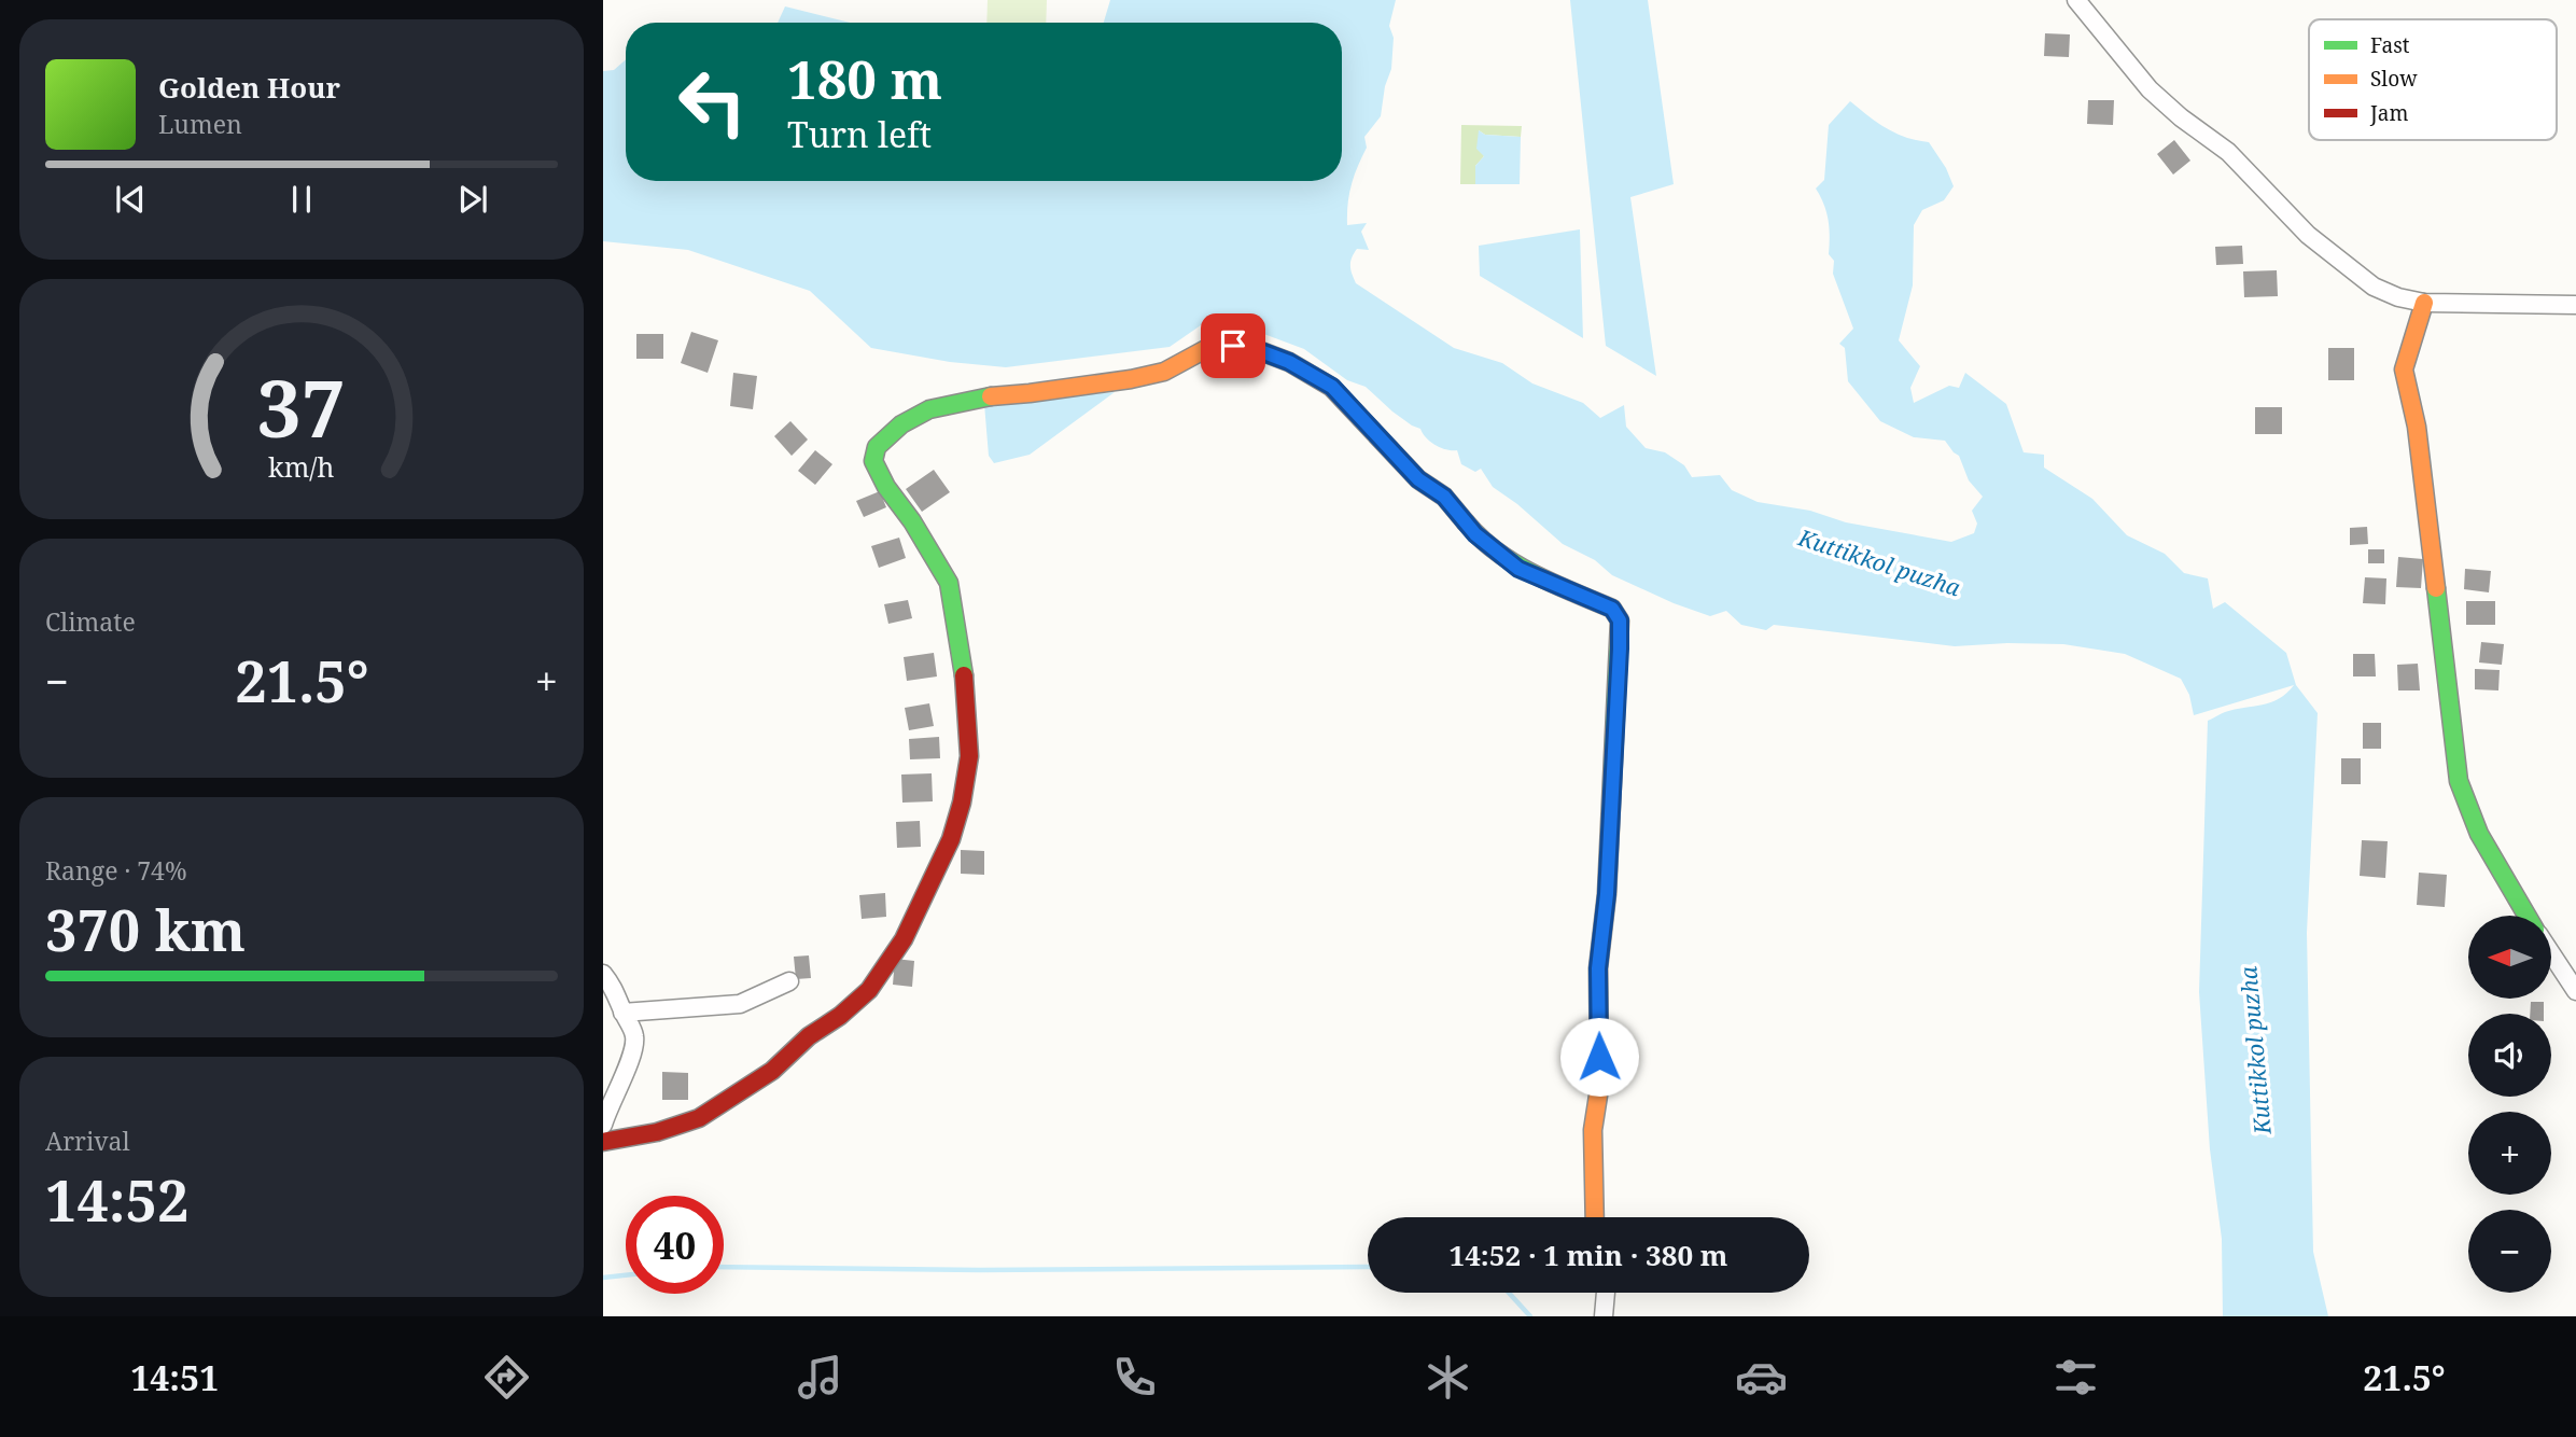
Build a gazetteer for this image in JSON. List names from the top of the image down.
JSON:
{
  "water": ["Kuttikkol puzha"],
  "legend": ["Fast", "Slow", "Jam"],
  "north": "left",
  "page": {
    "turn": ["180 m", "Turn left"],
    "song": ["Golden Hour", "Lumen"],
    "tile": [
      "Climate",
      ["Range · 74%", "370 km"],
      ["Arrival", "14:52"]
    ],
    "heat": ["−", "21.5°", "+"],
    "map_buttons": ["+", "−"],
    "limit": "40",
    "trip": "14:52 · 1 min · 380 m",
    "tabs": ["14:51", "21.5°"],
    "gauge": ["37", "km/h"]
  }
}
